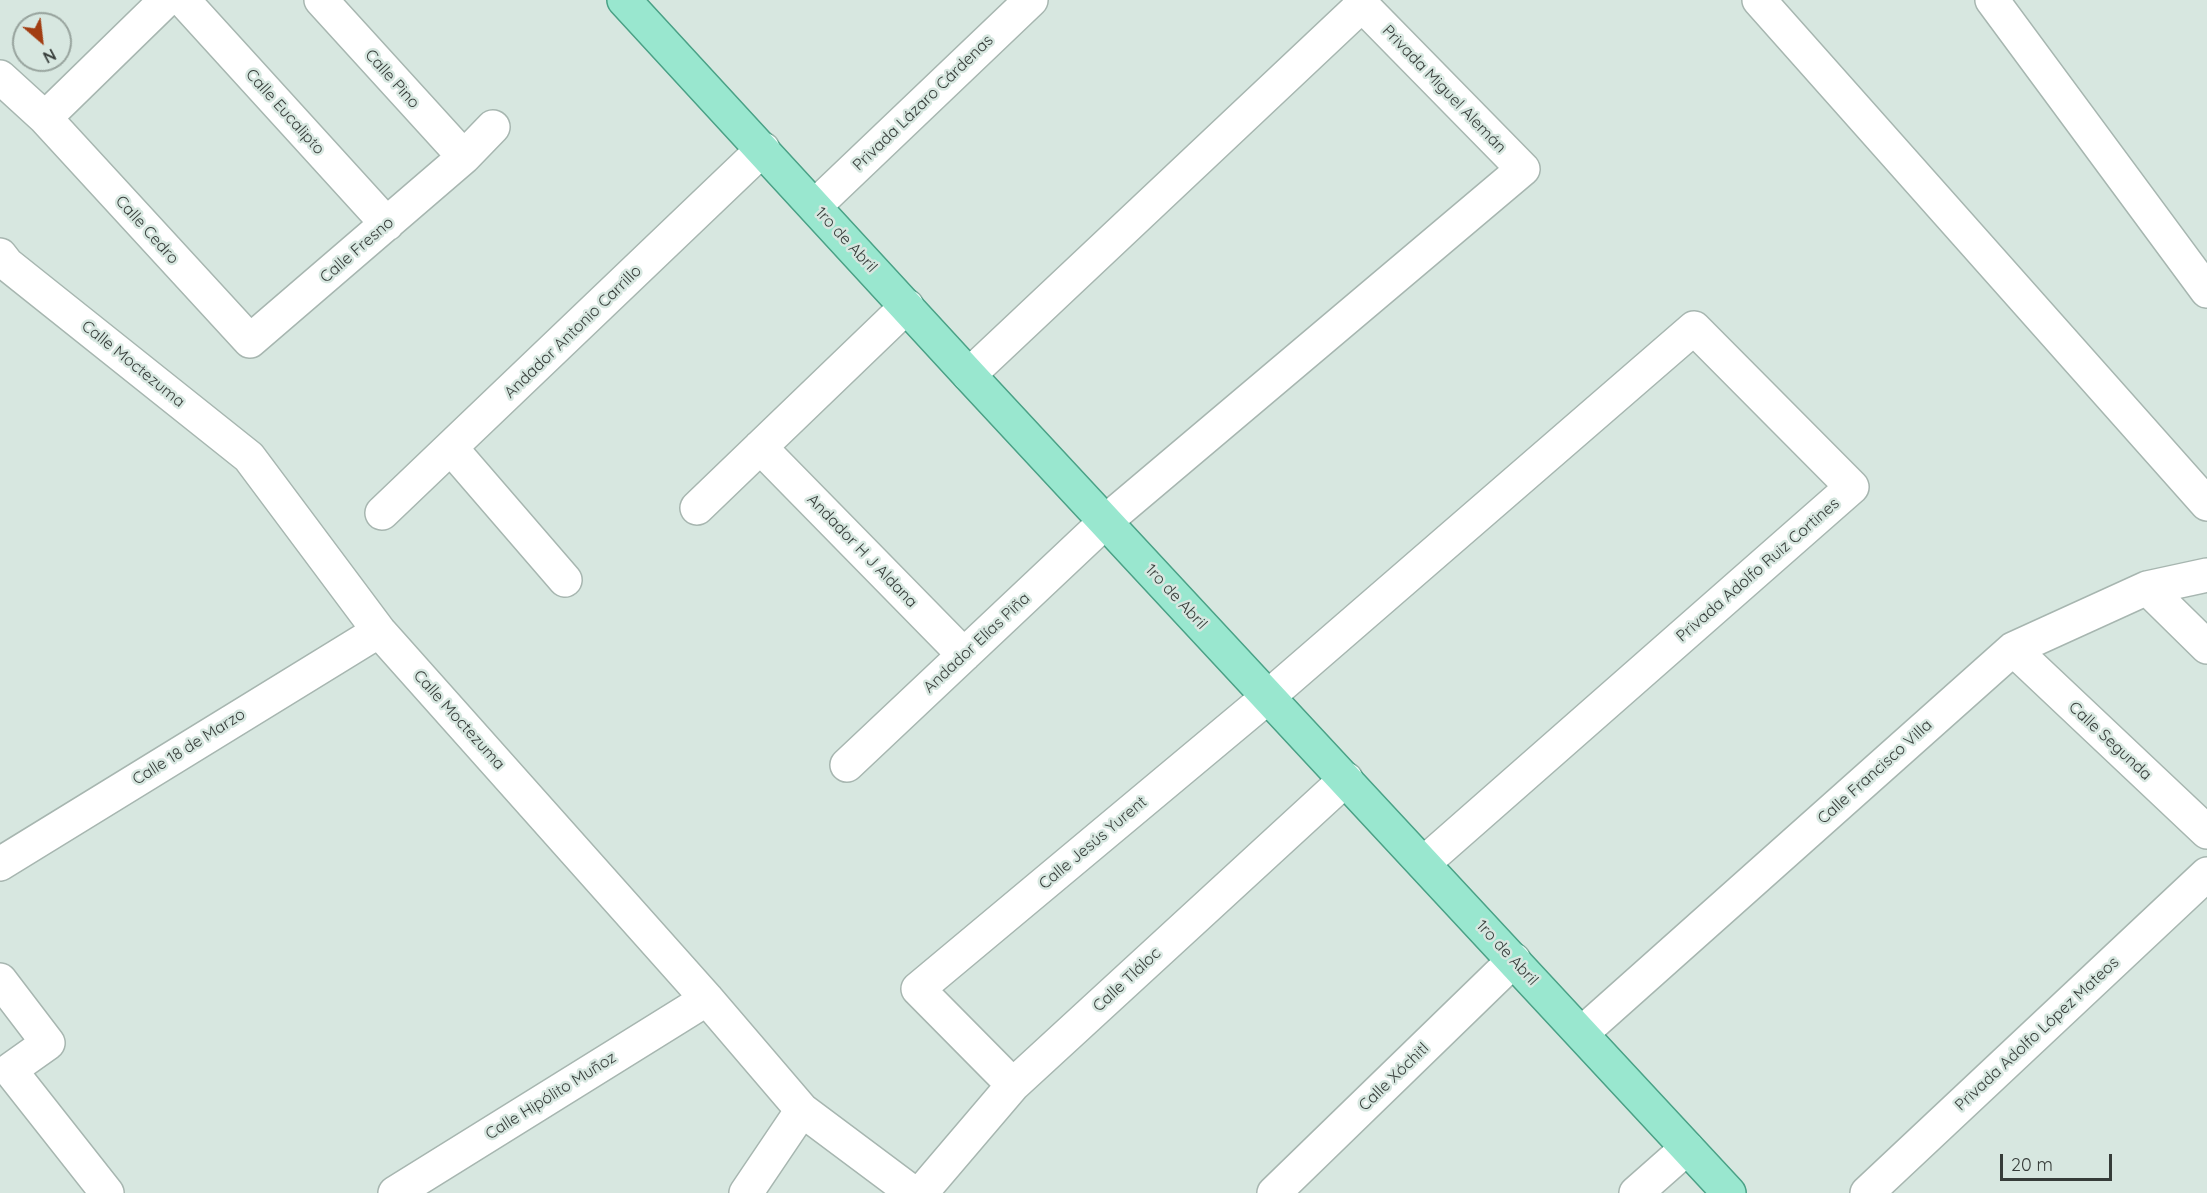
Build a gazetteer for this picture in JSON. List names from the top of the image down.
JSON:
{
  "streets": {
    "main road": ["1ro de Abril"],
    "street": [
      "Calle Pino",
      "Privada Miguel Alemán",
      "Privada Lázaro Cárdenas",
      "Calle Eucalipto",
      "Calle Cedro",
      "Calle Fresno",
      "Andador Antonio Carrillo",
      "Calle Moctezuma",
      "Andador H J Aldana",
      "Privada Adolfo Ruiz Cortines",
      "Andador Elías Piña",
      "Calle Segunda",
      "Calle 18 de Marzo",
      "Calle Francisco Villa",
      "Calle Jesús Yurent",
      "Calle Tláloc",
      "Privada Adolfo López Mateos",
      "Calle Xóchitl",
      "Calle Hipólito Muñoz"
    ]
  },
  "crossings": [
    ["Calle Pino", "Calle Fresno"],
    ["Privada Miguel Alemán", "1ro de Abril"],
    ["Privada Miguel Alemán", "Andador Elías Piña"],
    ["Privada Lázaro Cárdenas", "1ro de Abril"],
    ["Calle Eucalipto", "Calle Fresno"],
    ["Calle Cedro", "Calle Fresno"],
    ["1ro de Abril", "Andador Antonio Carrillo"],
    ["1ro de Abril", "Privada Adolfo Ruiz Cortines"],
    ["1ro de Abril", "Andador Elías Piña"],
    ["1ro de Abril", "Calle Francisco Villa"],
    ["1ro de Abril", "Calle Jesús Yurent"],
    ["1ro de Abril", "Calle Tláloc"],
    ["1ro de Abril", "Calle Xóchitl"],
    ["Calle Moctezuma", "Calle 18 de Marzo"],
    ["Calle Moctezuma", "Calle Hipólito Muñoz"],
    ["Andador H J Aldana", "Andador Elías Piña"],
    ["Privada Adolfo Ruiz Cortines", "Calle Jesús Yurent"],
    ["Calle Segunda", "Calle Francisco Villa"],
    ["Calle Jesús Yurent", "Calle Tláloc"]
  ],
  "scale_bar": "20 m",
  "north": "bottom right"
}
